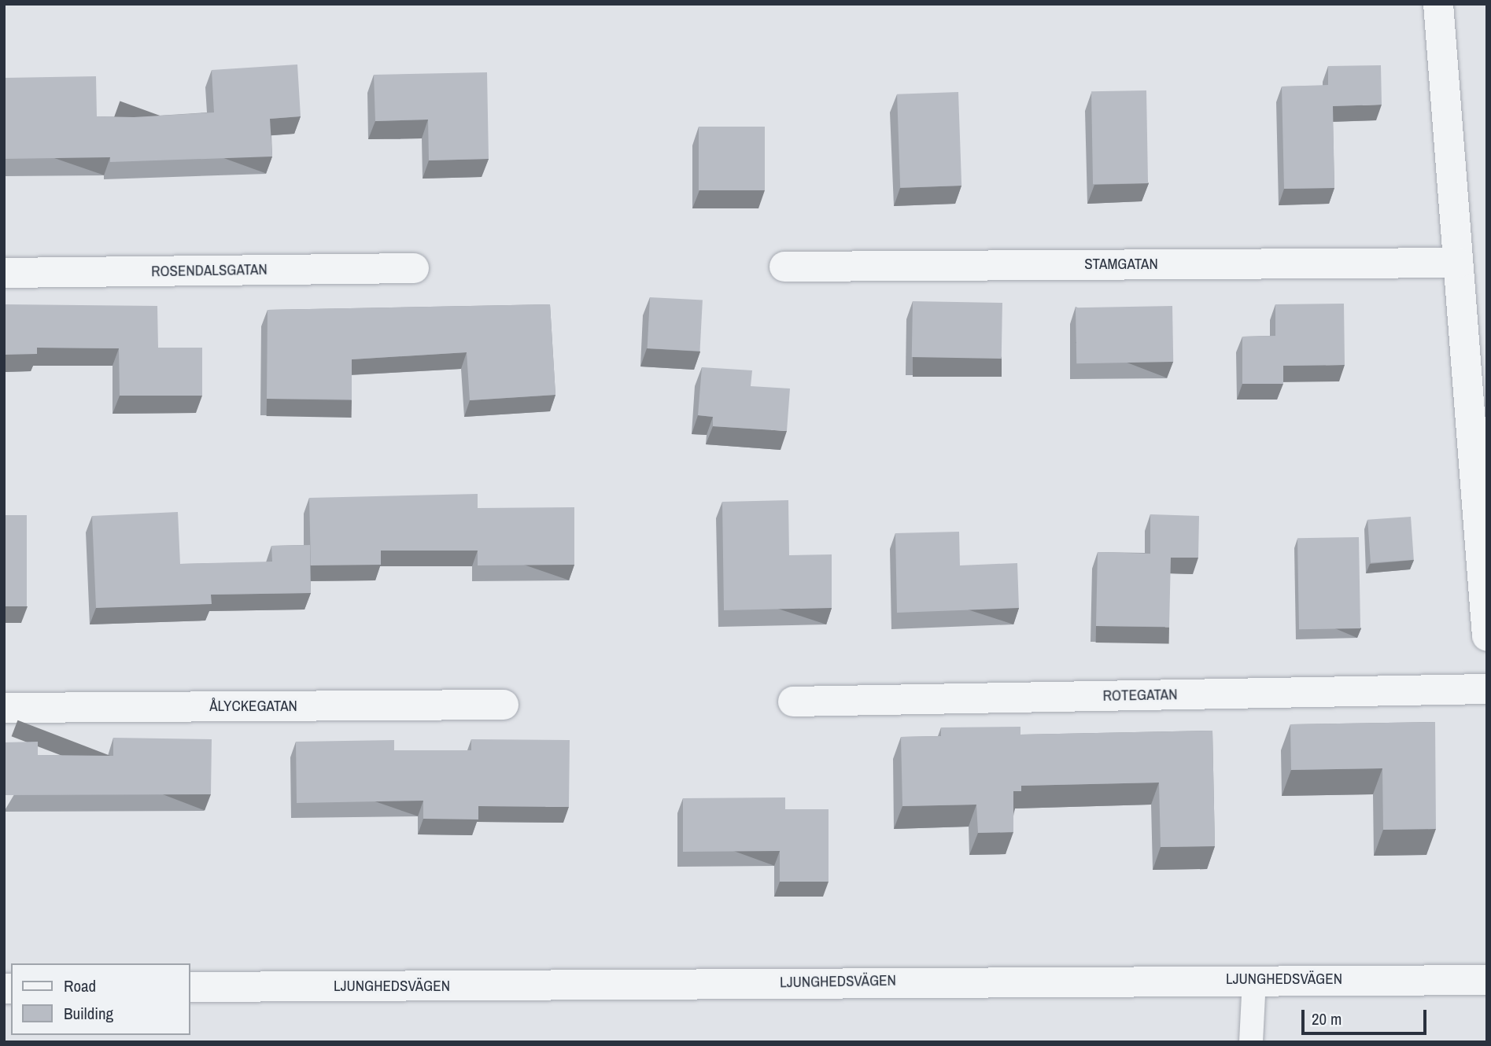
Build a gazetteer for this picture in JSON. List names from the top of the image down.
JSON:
{
  "streets": {
    "street": [
      "STAMGATAN",
      "ROSENDALSGATAN",
      "ROTEGATAN",
      "ÅLYCKEGATAN",
      "LJUNGHEDSVÄGEN"
    ]
  },
  "legend": ["Road", "Building"],
  "scale_bar": "20 m"
}
